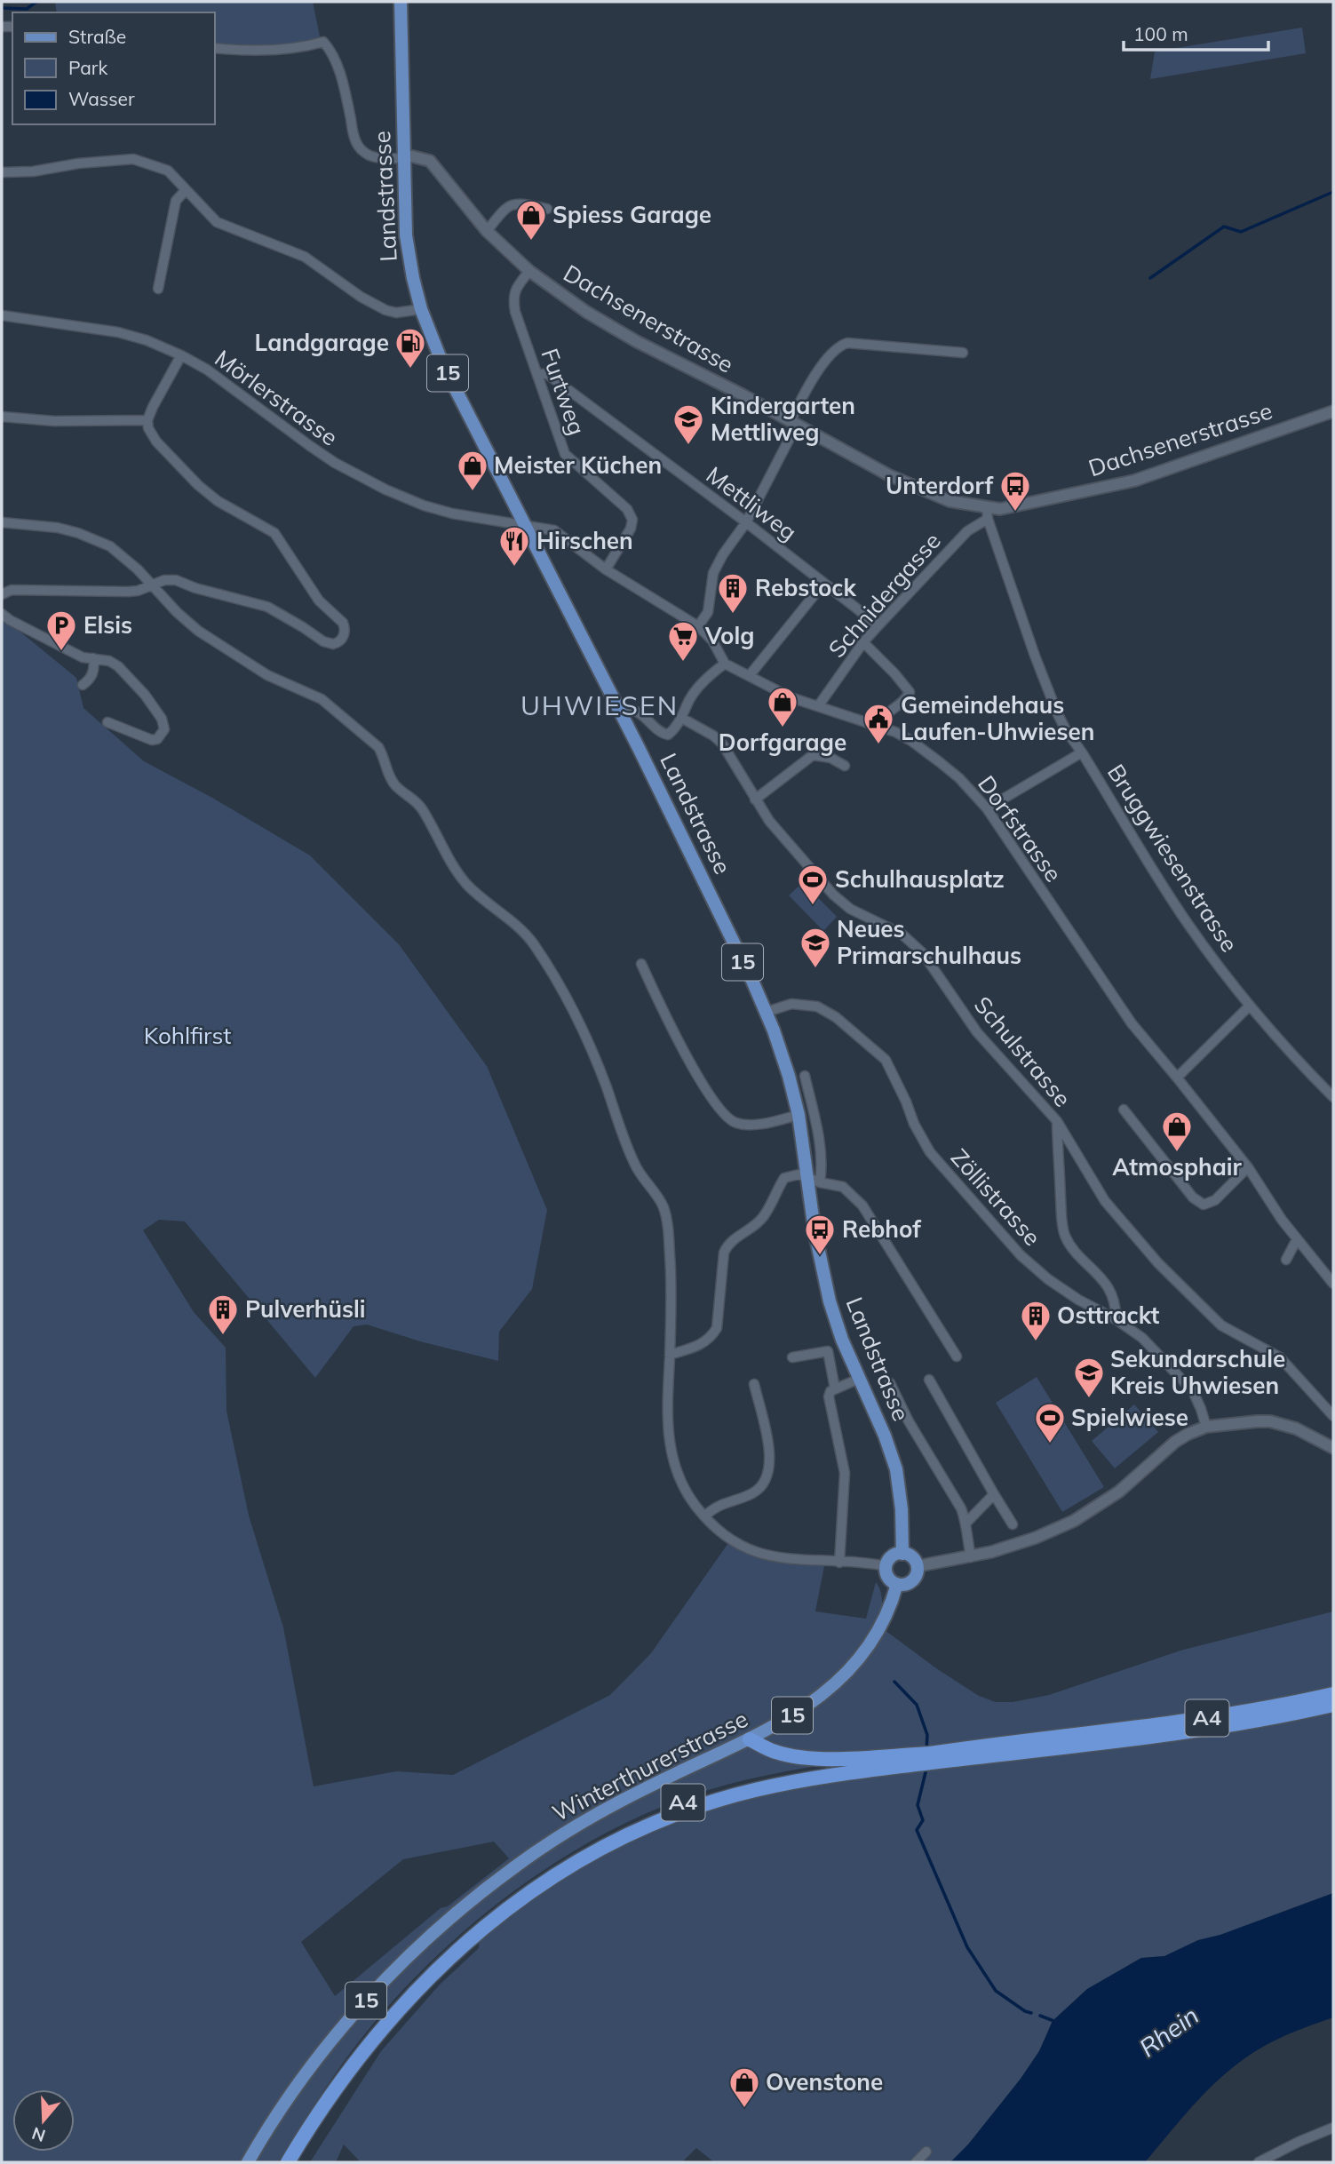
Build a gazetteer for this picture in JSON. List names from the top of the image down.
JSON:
{
  "streets": {
    "highway": ["A4"],
    "main road": ["Landstrasse", "15", "Winterthurerstrasse"],
    "street": [
      "Dachsenerstrasse",
      "Furtweg",
      "Mörlerstrasse",
      "Mettliweg",
      "Schnidergasse",
      "Dorfstrasse",
      "Bruggwiesenstrasse",
      "Schulstrasse",
      "Zöllistrasse"
    ]
  },
  "crossings": [
    ["Landstrasse", "Dachsenerstrasse"],
    ["Landstrasse", "Mörlerstrasse"],
    ["Landstrasse", "Zöllistrasse"],
    ["Landstrasse", "Winterthurerstrasse"],
    ["Dachsenerstrasse", "Furtweg"],
    ["Dachsenerstrasse", "Schnidergasse"],
    ["Dachsenerstrasse", "Bruggwiesenstrasse"],
    ["Furtweg", "Mettliweg"],
    ["Mettliweg", "Schnidergasse"],
    ["Schnidergasse", "Dorfstrasse"],
    ["Schnidergasse", "Bruggwiesenstrasse"]
  ],
  "districts": ["UHWIESEN"],
  "water": ["Rhein"],
  "parks": ["Kohlfirst"],
  "places": {
    "shop": [
      "Spiess Garage",
      "Meister Küchen",
      "Dorfgarage",
      "Atmosphair",
      "Ovenstone"
    ],
    "fuel station": ["Landgarage"],
    "school or university": ["Kindergarten Mettliweg", "Neues Primarschulhaus", "Sekundarschule Kreis Uhwiesen"],
    "bus stop": ["Unterdorf", "Rebhof"],
    "restaurant": ["Hirschen"],
    "building": ["Rebstock", "Pulverhüsli", "Osttrackt"],
    "parking": ["Elsis"],
    "supermarket": ["Volg"],
    "public building": ["Gemeindehaus Laufen-Uhwiesen"],
    "sports": ["Schulhausplatz", "Spielwiese"]
  },
  "legend": ["Straße", "Park", "Wasser"],
  "scale_bar": "100 m",
  "north": "bottom"
}
